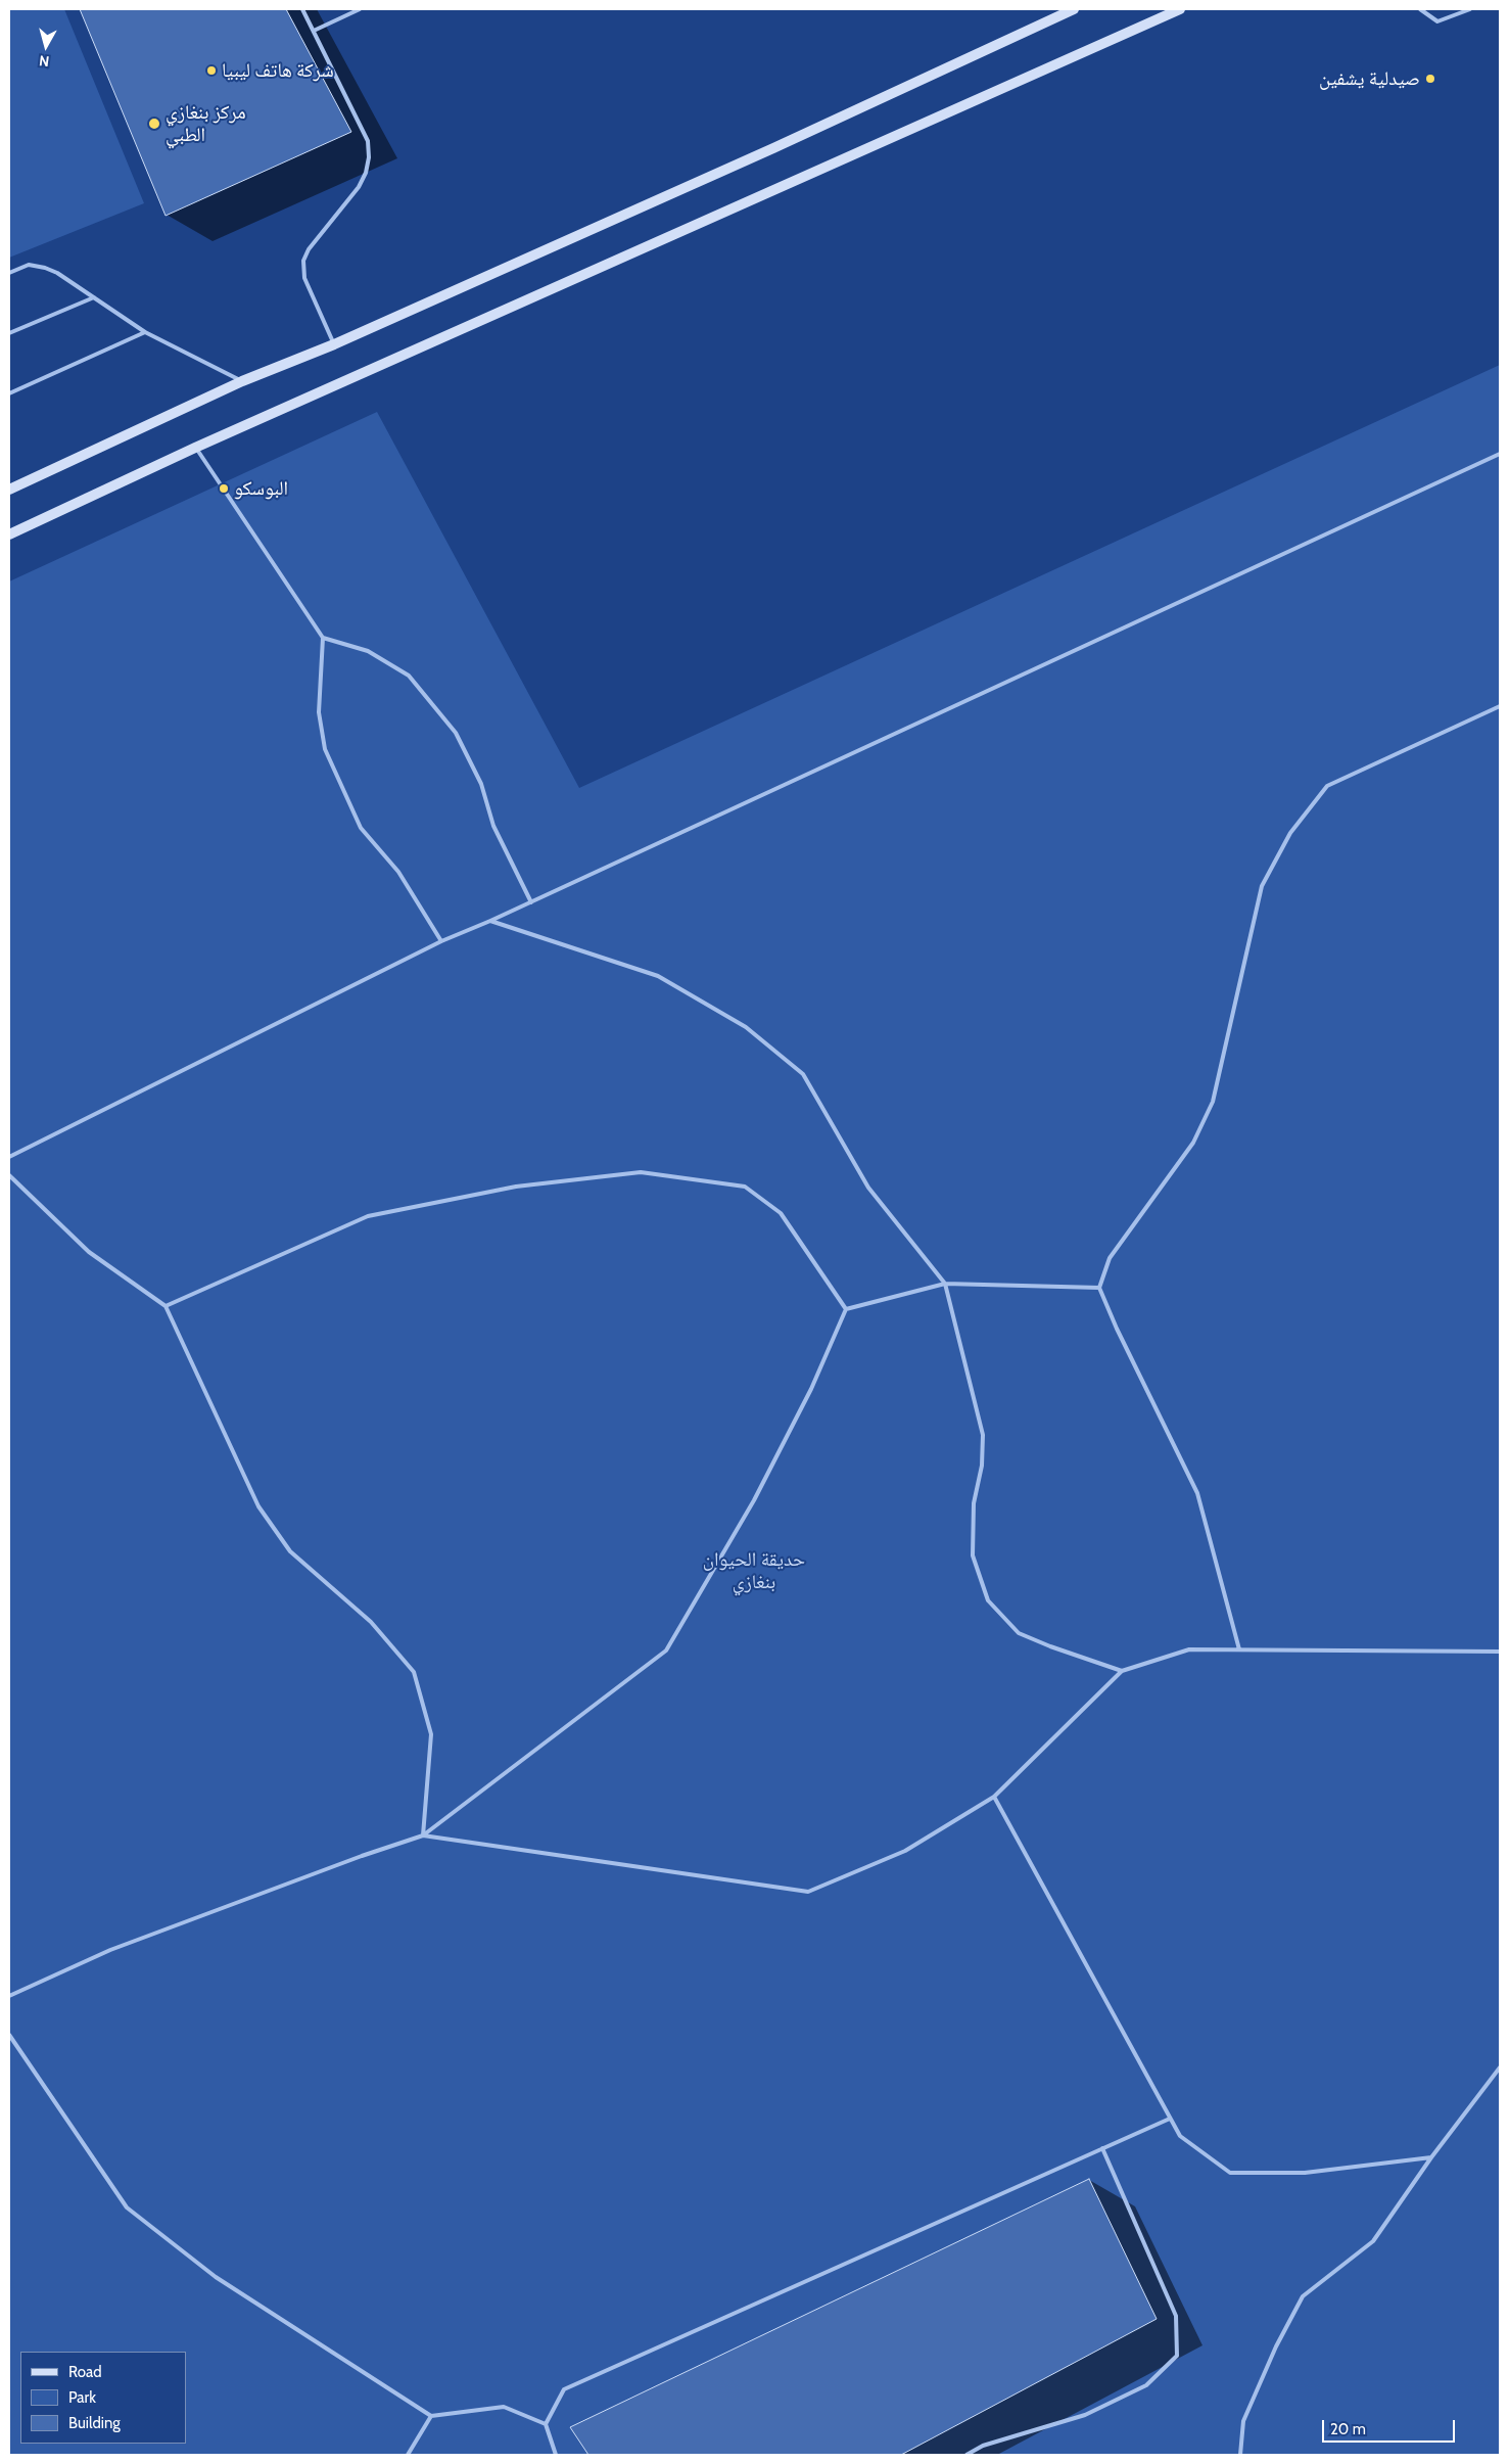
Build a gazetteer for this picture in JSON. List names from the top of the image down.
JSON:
{
  "parks": ["حديقة الحيوان بنغازي"],
  "places": [
    "شركة هاتف ليبيا",
    "صيدلية يشفين",
    "مركز بنغازي الطبي",
    "البوسكو"
  ],
  "legend": ["Road", "Park", "Building"],
  "scale_bar": "20 m",
  "north": "bottom"
}
